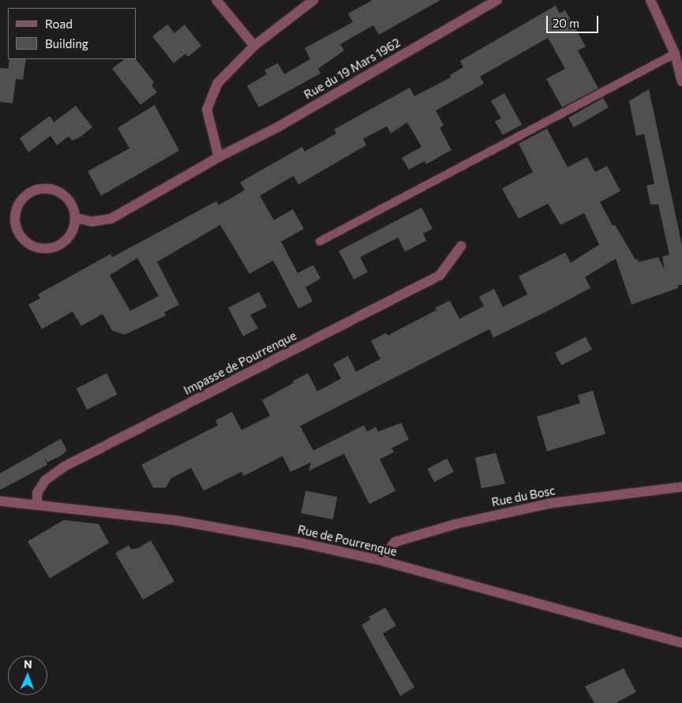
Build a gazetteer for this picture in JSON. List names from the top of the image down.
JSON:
{
  "streets": {
    "street": [
      "Rue du 19 Mars 1962",
      "Impasse de Pourrenque",
      "Rue du Bosc",
      "Rue de Pourrenque"
    ]
  },
  "crossings": [
    ["Impasse de Pourrenque", "Rue de Pourrenque"],
    ["Rue du Bosc", "Rue de Pourrenque"]
  ],
  "legend": ["Road", "Building"],
  "scale_bar": "20 m",
  "north": "top"
}
